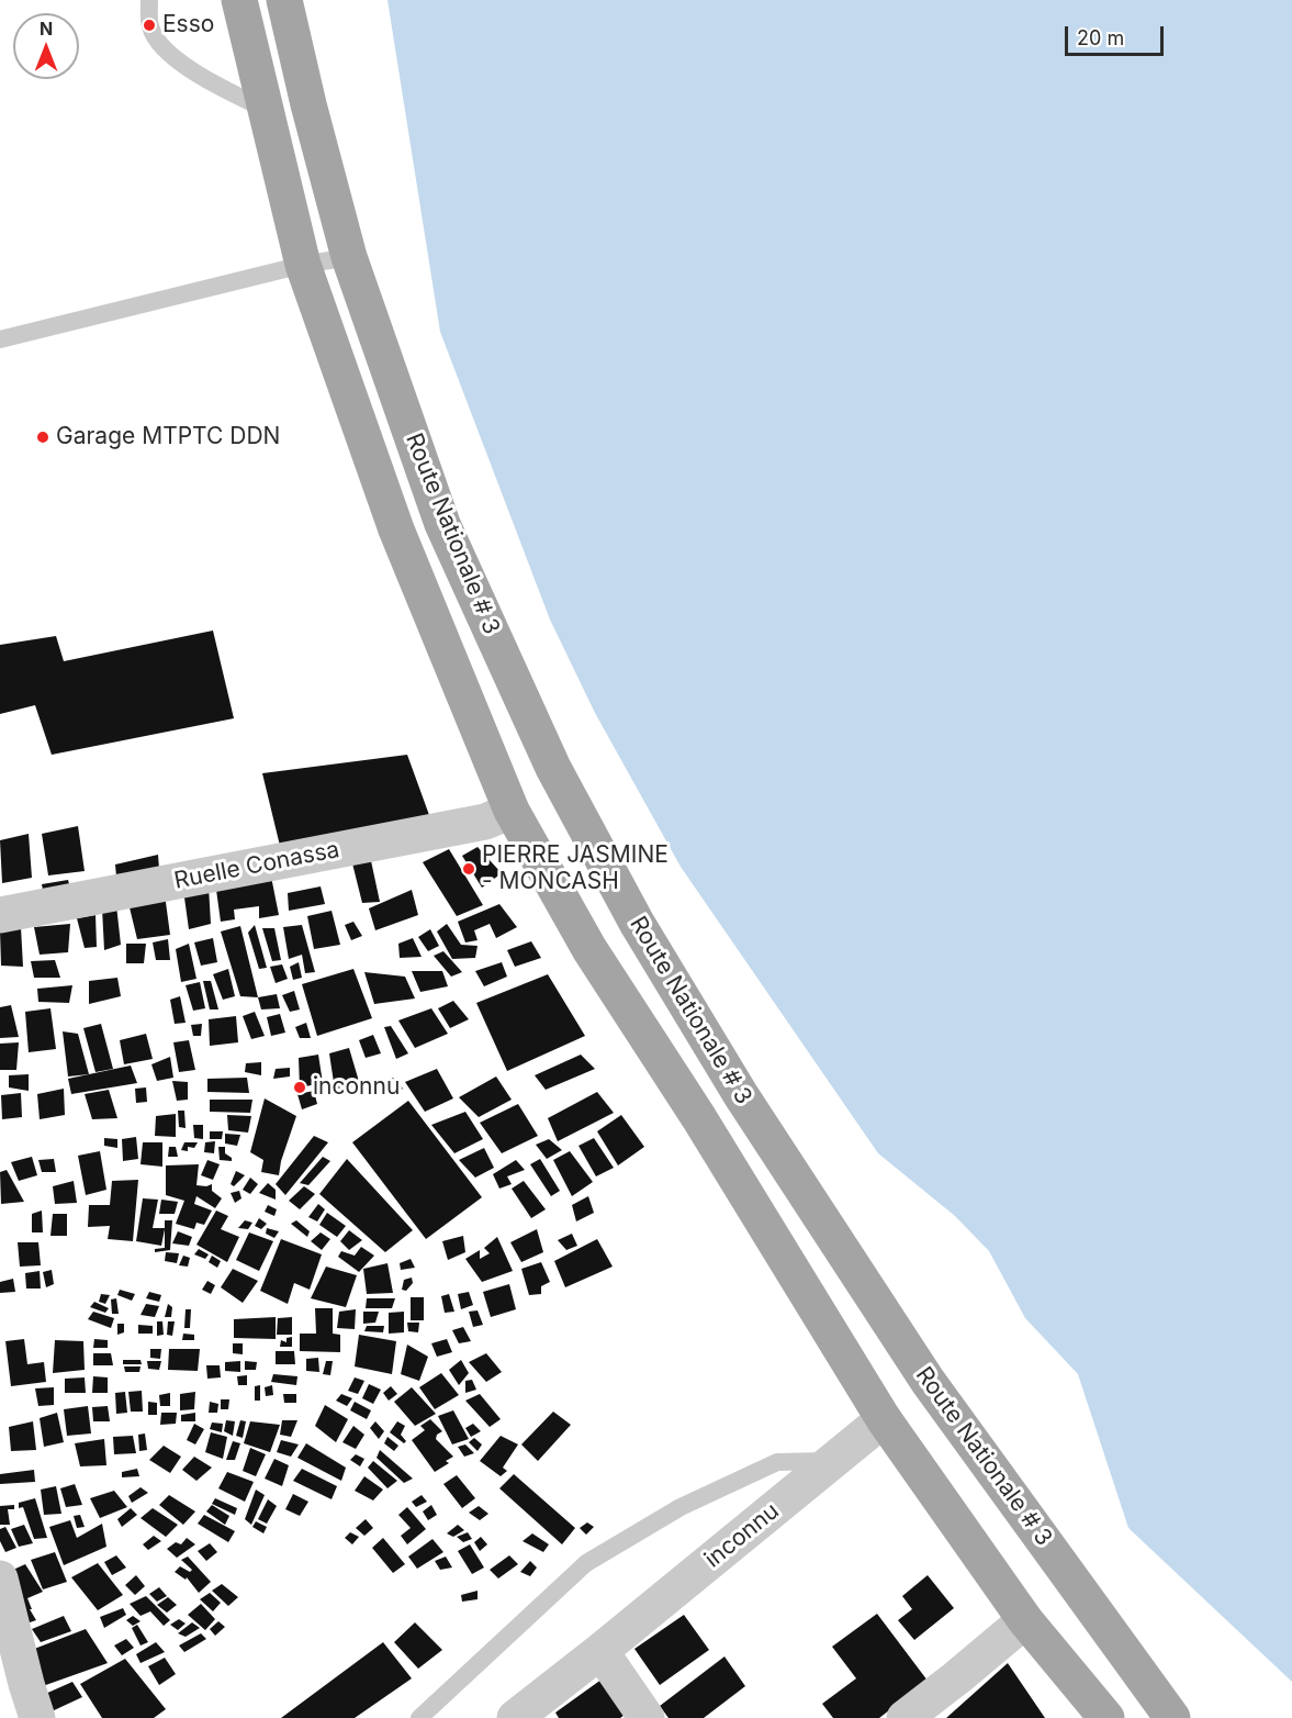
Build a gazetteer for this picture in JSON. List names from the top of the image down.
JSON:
{
  "streets": {
    "main road": ["Route Nationale # 3"],
    "street": ["Ruelle Conassa", "inconnu"]
  },
  "crossings": [
    ["Route Nationale # 3", "Ruelle Conassa"],
    ["Route Nationale # 3", "inconnu"]
  ],
  "places": [
    "Esso",
    "Garage MTPTC DDN",
    "PIERRE JASMINE - MONCASH",
    "inconnu"
  ],
  "scale_bar": "20 m",
  "north": "top"
}
